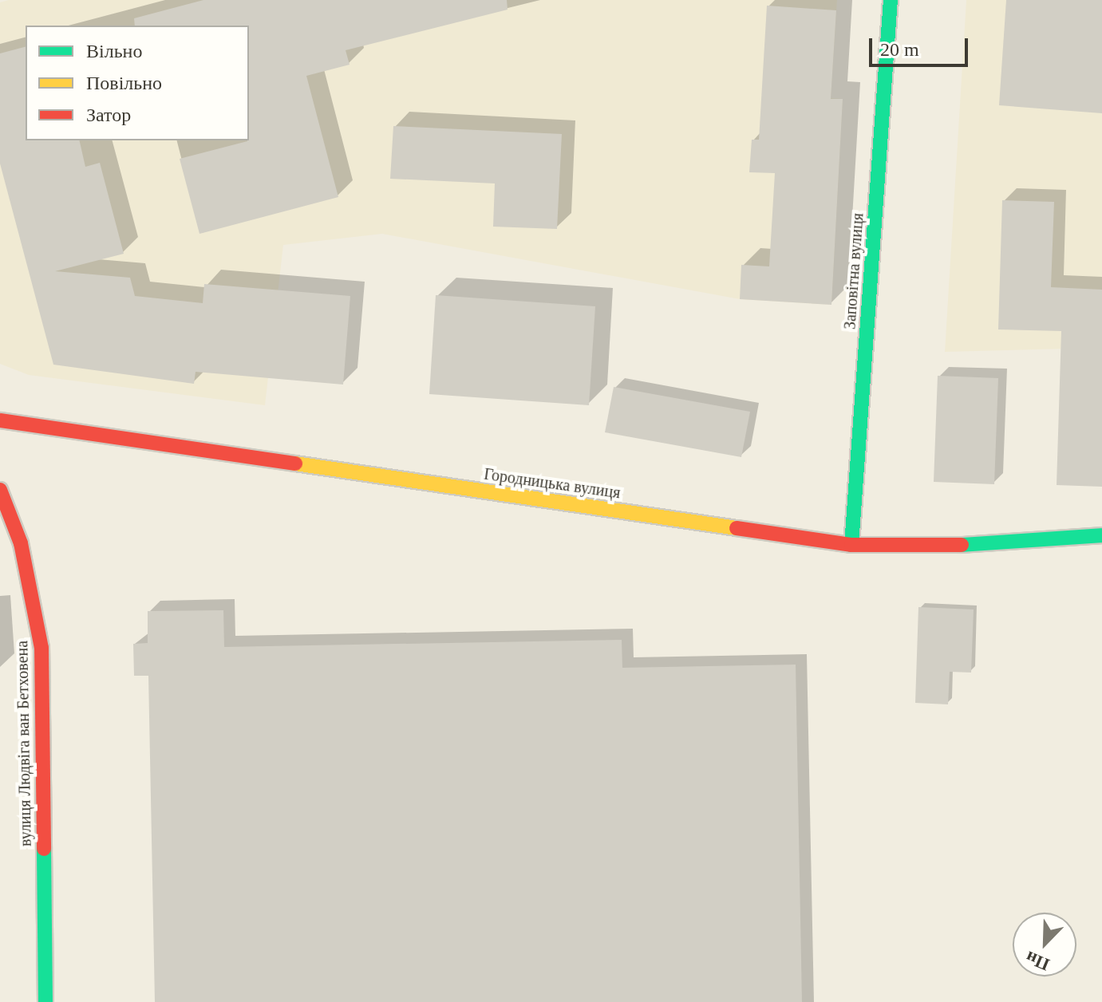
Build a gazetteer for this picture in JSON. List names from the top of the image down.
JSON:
{
  "streets": {
    "street": ["Заповітна вулиця", "Городницька вулиця", "вулиця Людвіга ван Бетховена"]
  },
  "crossings": [
    ["Заповітна вулиця", "Городницька вулиця"]
  ],
  "legend": ["Вільно", "Повільно", "Затор"],
  "scale_bar": "20 m",
  "north": "bottom left"
}
